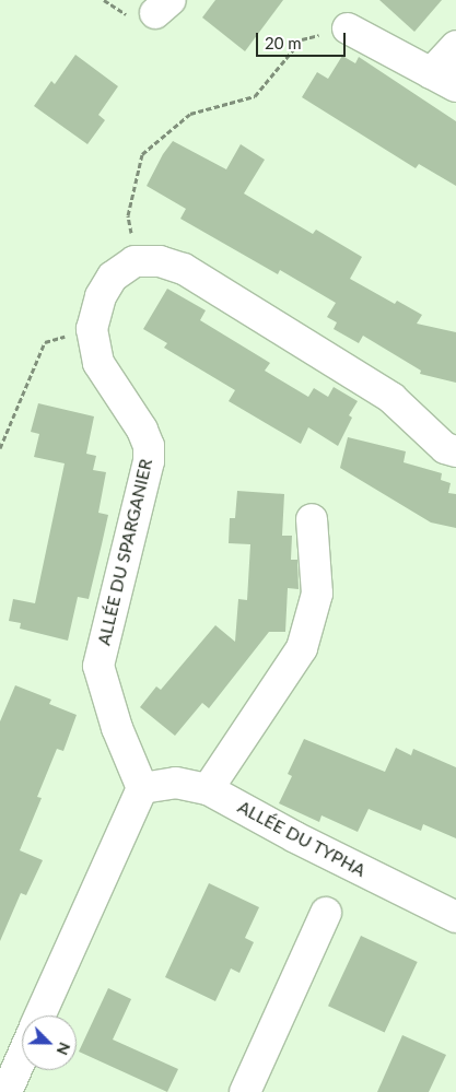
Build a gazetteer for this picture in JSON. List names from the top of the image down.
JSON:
{
  "streets": {
    "street": ["ALLÉE DU SPARGANIER", "ALLÉE DU TYPHA"]
  },
  "crossings": [
    ["ALLÉE DU SPARGANIER", "ALLÉE DU TYPHA"]
  ],
  "scale_bar": "20 m",
  "north": "bottom right"
}
